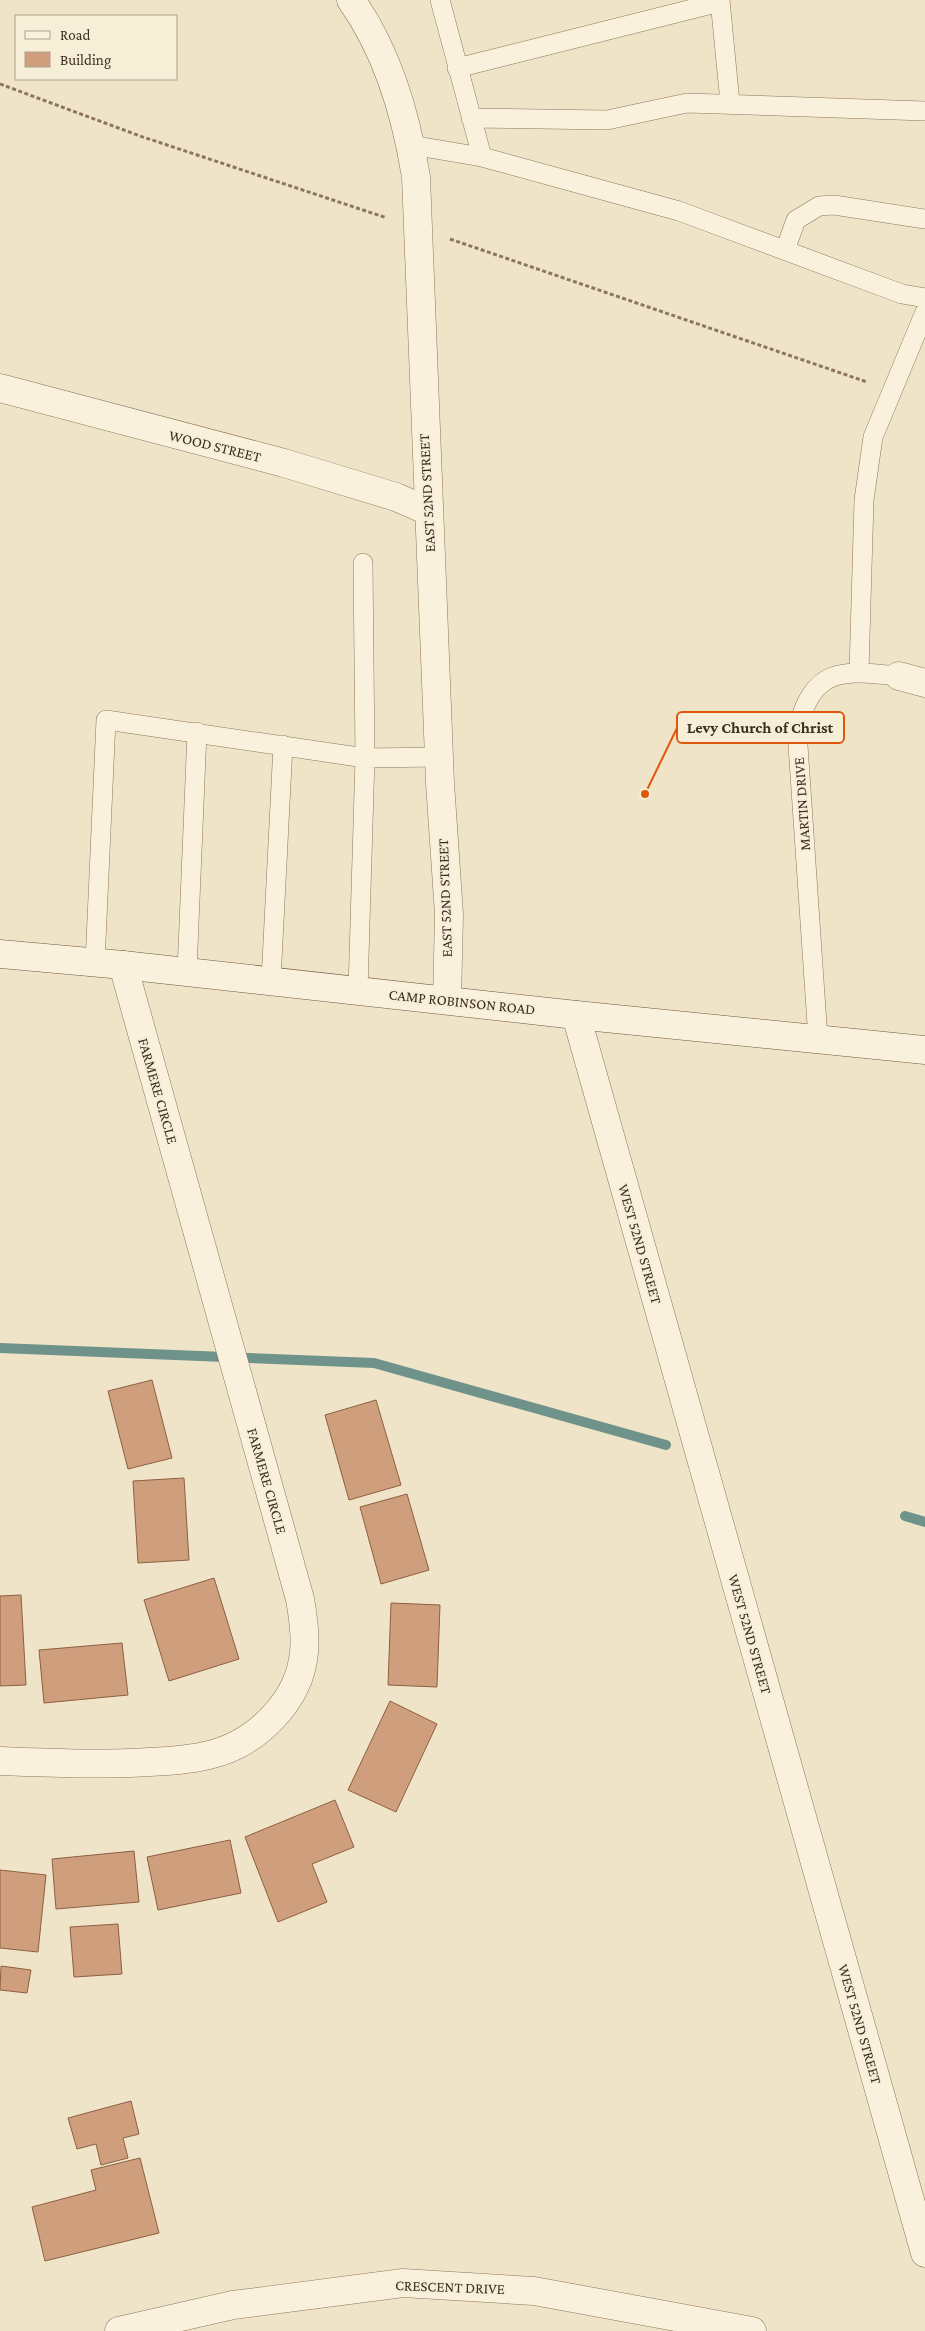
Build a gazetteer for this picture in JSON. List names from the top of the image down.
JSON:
{
  "streets": {
    "street": [
      "WOOD STREET",
      "EAST 52ND STREET",
      "MARTIN DRIVE",
      "CAMP ROBINSON ROAD",
      "FARMERE CIRCLE",
      "WEST 52ND STREET",
      "CRESCENT DRIVE"
    ]
  },
  "crossings": [
    ["WOOD STREET", "EAST 52ND STREET"],
    ["EAST 52ND STREET", "CAMP ROBINSON ROAD"],
    ["MARTIN DRIVE", "CAMP ROBINSON ROAD"],
    ["CAMP ROBINSON ROAD", "FARMERE CIRCLE"],
    ["CAMP ROBINSON ROAD", "WEST 52ND STREET"]
  ],
  "places": ["Levy Church of Christ"],
  "legend": ["Road", "Building"]
}
